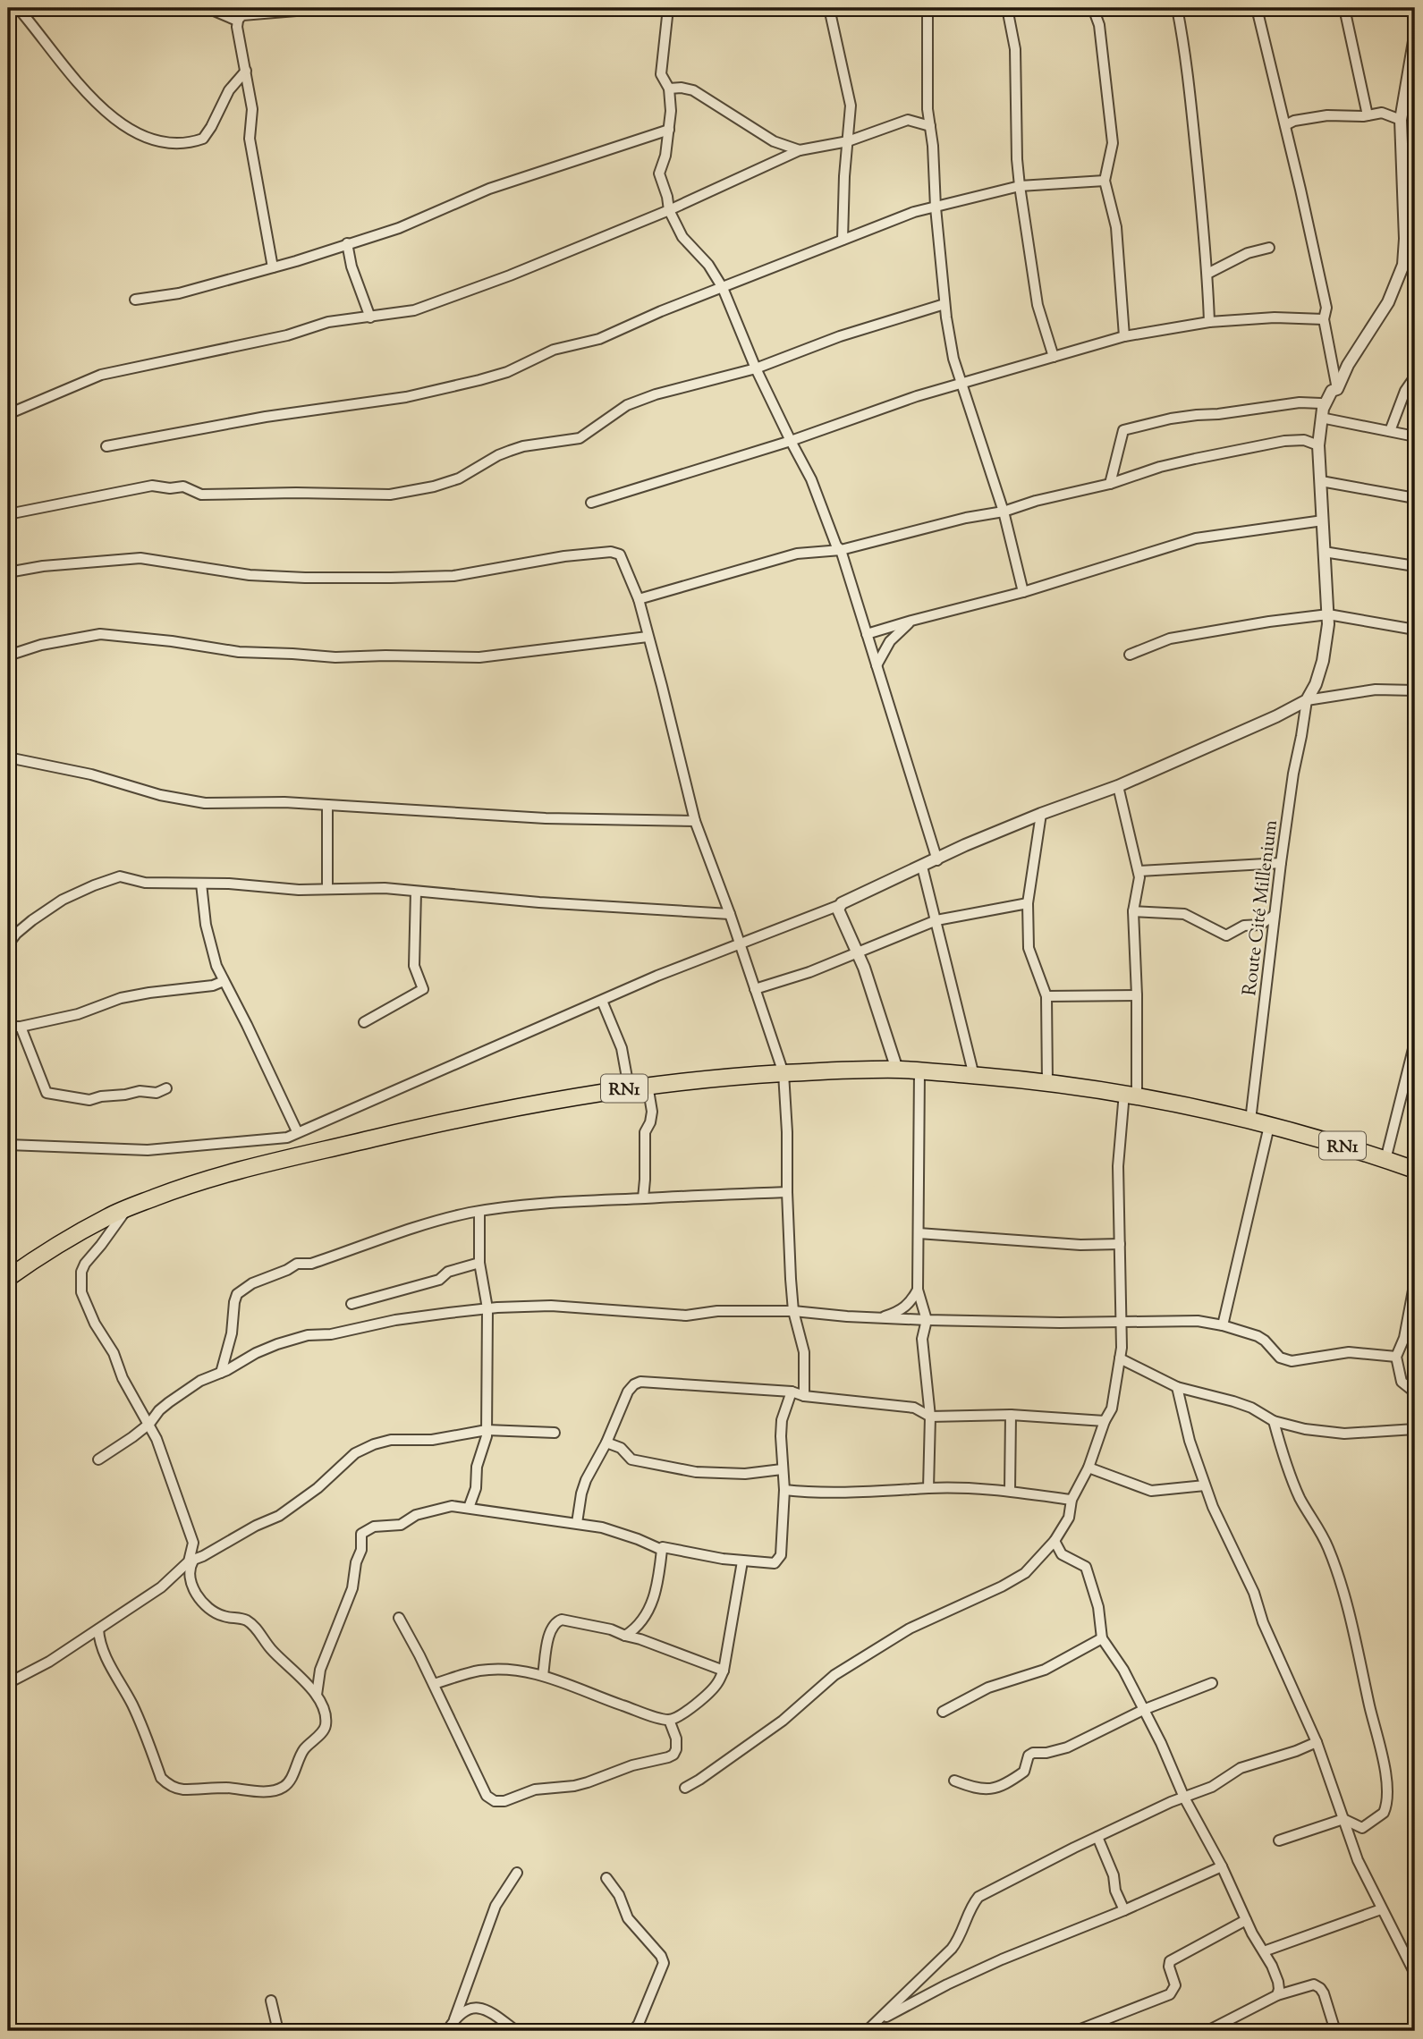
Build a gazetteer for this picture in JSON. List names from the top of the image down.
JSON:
{
  "streets": {
    "highway": ["RN1"],
    "street": ["Route Cité Millenium"]
  },
  "crossings": [
    ["Route Cité Millenium", "RN1"]
  ]
}
